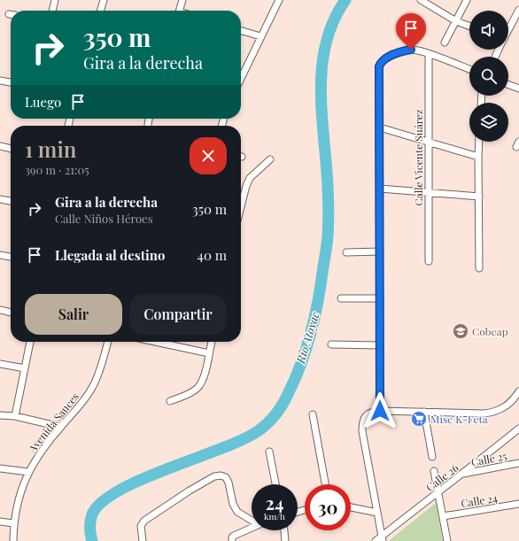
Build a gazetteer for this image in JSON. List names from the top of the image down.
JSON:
{
  "streets": {
    "street": [
      "Calle Vicente Suárez",
      "Avenida Sauces",
      "Calle 25",
      "Calle 26",
      "Calle 24"
    ]
  },
  "crossings": [
    ["Calle 25", "Calle 26"]
  ],
  "water": ["Río Atoyac"],
  "places": {
    "school or university": ["Cobeap"],
    "supermarket": ["Misc K-Feta"]
  },
  "page": {
    "turn": ["350 m", "Gira a la derecha"],
    "then": "Luego",
    "heading": ["1 min", "390 m · 21:05"],
    "list": [
      {
        "name": "Gira a la derecha",
        "note": "Calle Niños Héroes",
        "value": "350 m"
      },
      {
        "name": "Llegada al destino",
        "value": "40 m"
      }
    ],
    "buttons": ["Salir", "Compartir"],
    "speed": "24 km/h",
    "limit": "30"
  }
}
